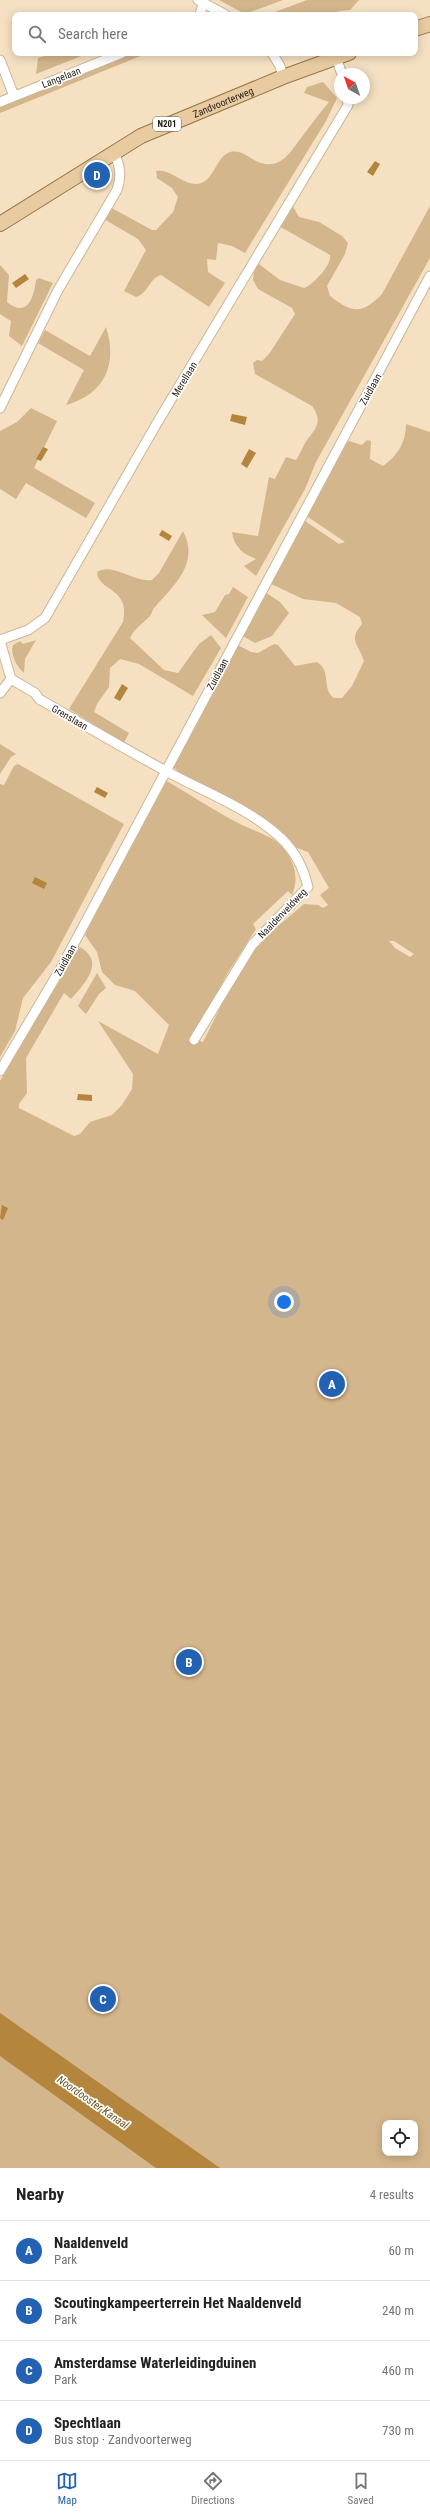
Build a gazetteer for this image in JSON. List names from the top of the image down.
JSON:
{
  "streets": {
    "main road": ["Zandvoorterweg", "N201"],
    "street": [
      "Langelaan",
      "Merellaan",
      "Zuidlaan",
      "Grenslaan",
      "Naaldenveldweg"
    ]
  },
  "crossings": [
    ["Zuidlaan", "Grenslaan"],
    ["Zuidlaan", "Naaldenveldweg"],
    ["Grenslaan", "Naaldenveldweg"]
  ],
  "water": ["Noordooster Kanaal"],
  "north": "top left",
  "page": {
    "search": "Search here",
    "pins": [
      "D",
      "A",
      "B",
      "C"
    ],
    "heading": ["Nearby", "4 results"],
    "list": [
      {
        "mark": "A",
        "name": "Naaldenveld",
        "note": "Park",
        "value": "60 m"
      },
      {
        "mark": "B",
        "name": "Scoutingkampeerterrein Het Naaldenveld",
        "note": "Park",
        "value": "240 m"
      },
      {
        "mark": "C",
        "name": "Amsterdamse Waterleidingduinen",
        "note": "Park",
        "value": "460 m"
      },
      {
        "mark": "D",
        "name": "Spechtlaan",
        "note": "Bus stop · Zandvoorterweg",
        "value": "730 m"
      }
    ],
    "nav": ["Map", "Directions", "Saved"]
  }
}
